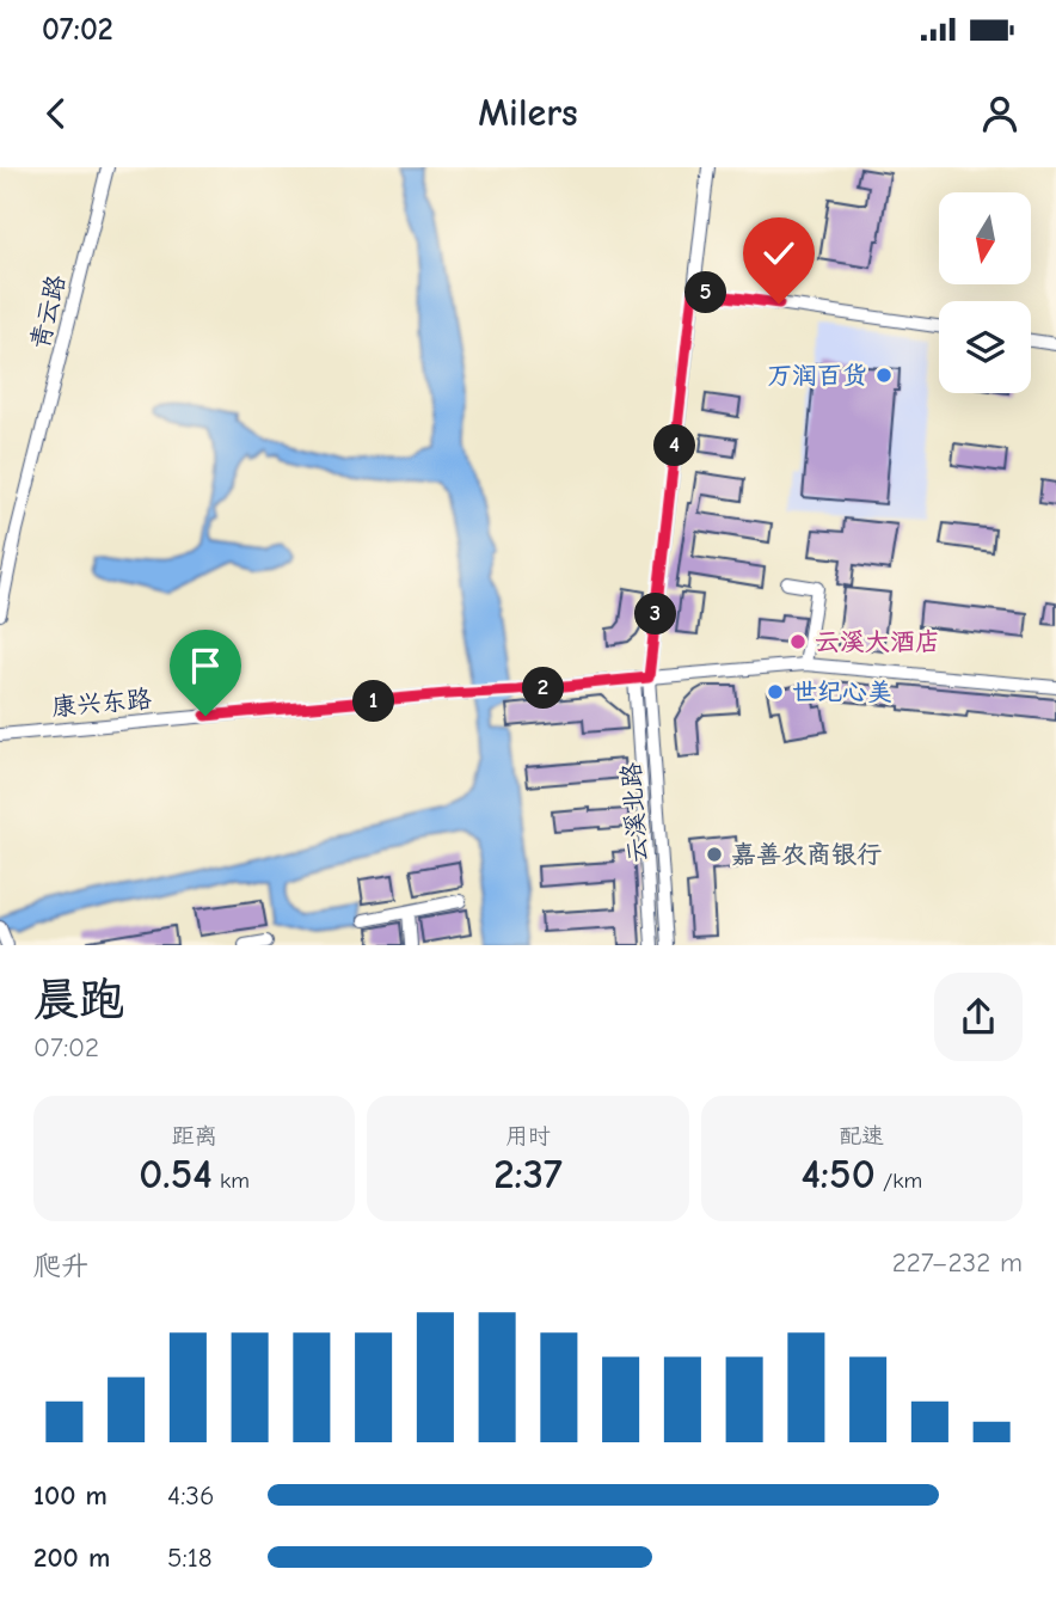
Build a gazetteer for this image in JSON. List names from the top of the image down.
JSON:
{
  "streets": {
    "street": ["青云路", "康兴东路", "云溪北路"]
  },
  "crossings": [
    ["康兴东路", "云溪北路"]
  ],
  "places": [
    "万润百货",
    "云溪大酒店",
    "世纪心美",
    "嘉善农商银行"
  ],
  "north": "bottom",
  "page": {
    "status": "07:02",
    "header": "Milers",
    "pins": [
      "5",
      "4",
      "3",
      "2",
      "1"
    ],
    "heading": ["晨跑", "07:02"],
    "stats": [
      ["距离", "0.54 km"],
      ["用时", "2:37"],
      ["配速", "4:50 /km"]
    ],
    "chart": ["爬升", "227–232 m"],
    "list": [
      {
        "name": "100 m",
        "note": "4:36"
      },
      {
        "name": "200 m",
        "note": "5:18"
      }
    ]
  }
}
